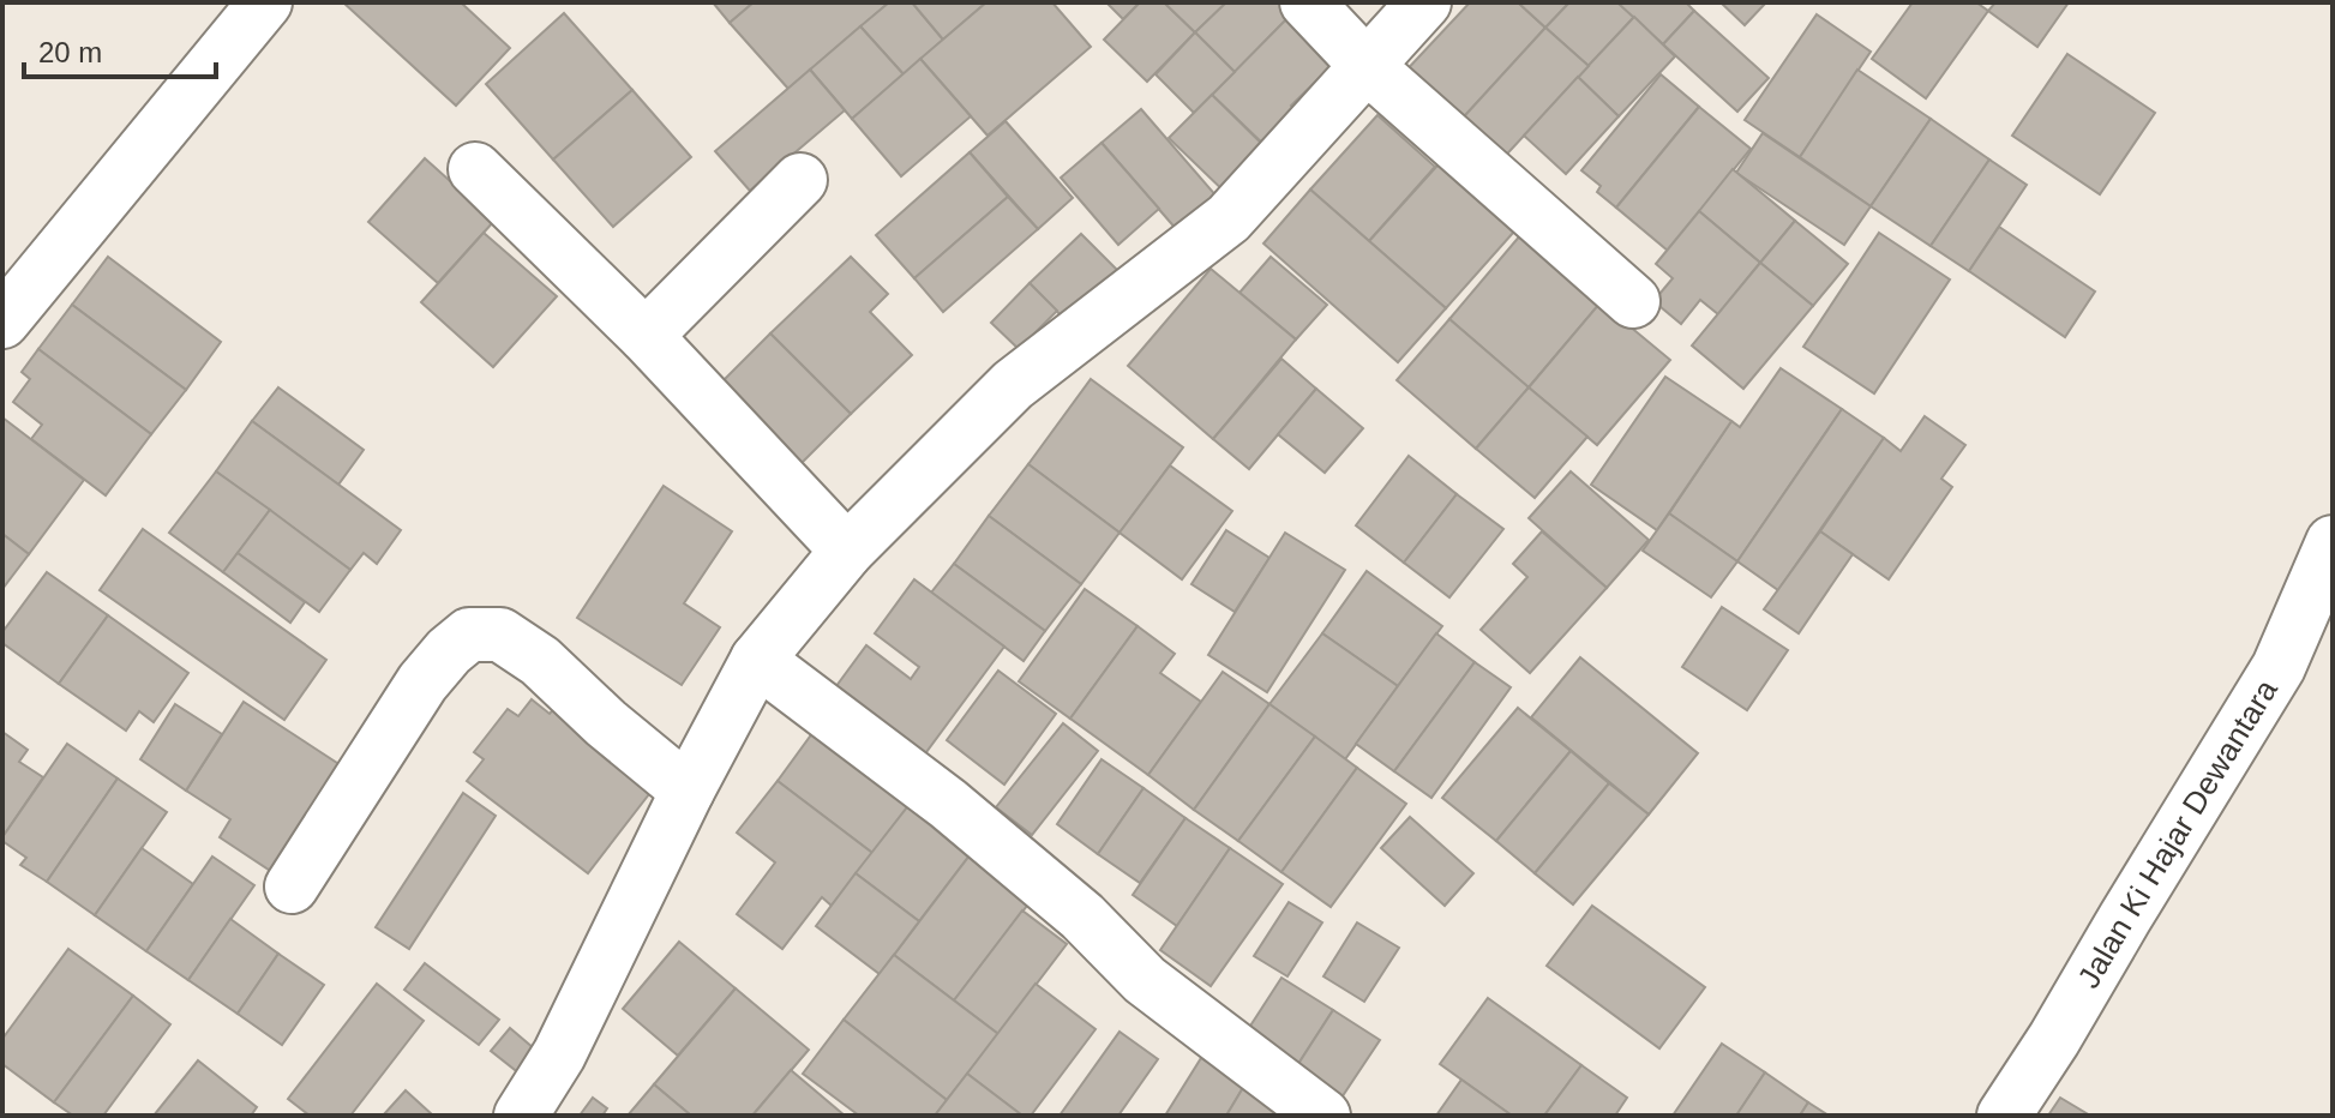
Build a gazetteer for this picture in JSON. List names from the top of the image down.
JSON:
{
  "streets": {
    "street": ["Jalan Ki Hajar Dewantara"]
  },
  "scale_bar": "20 m"
}
